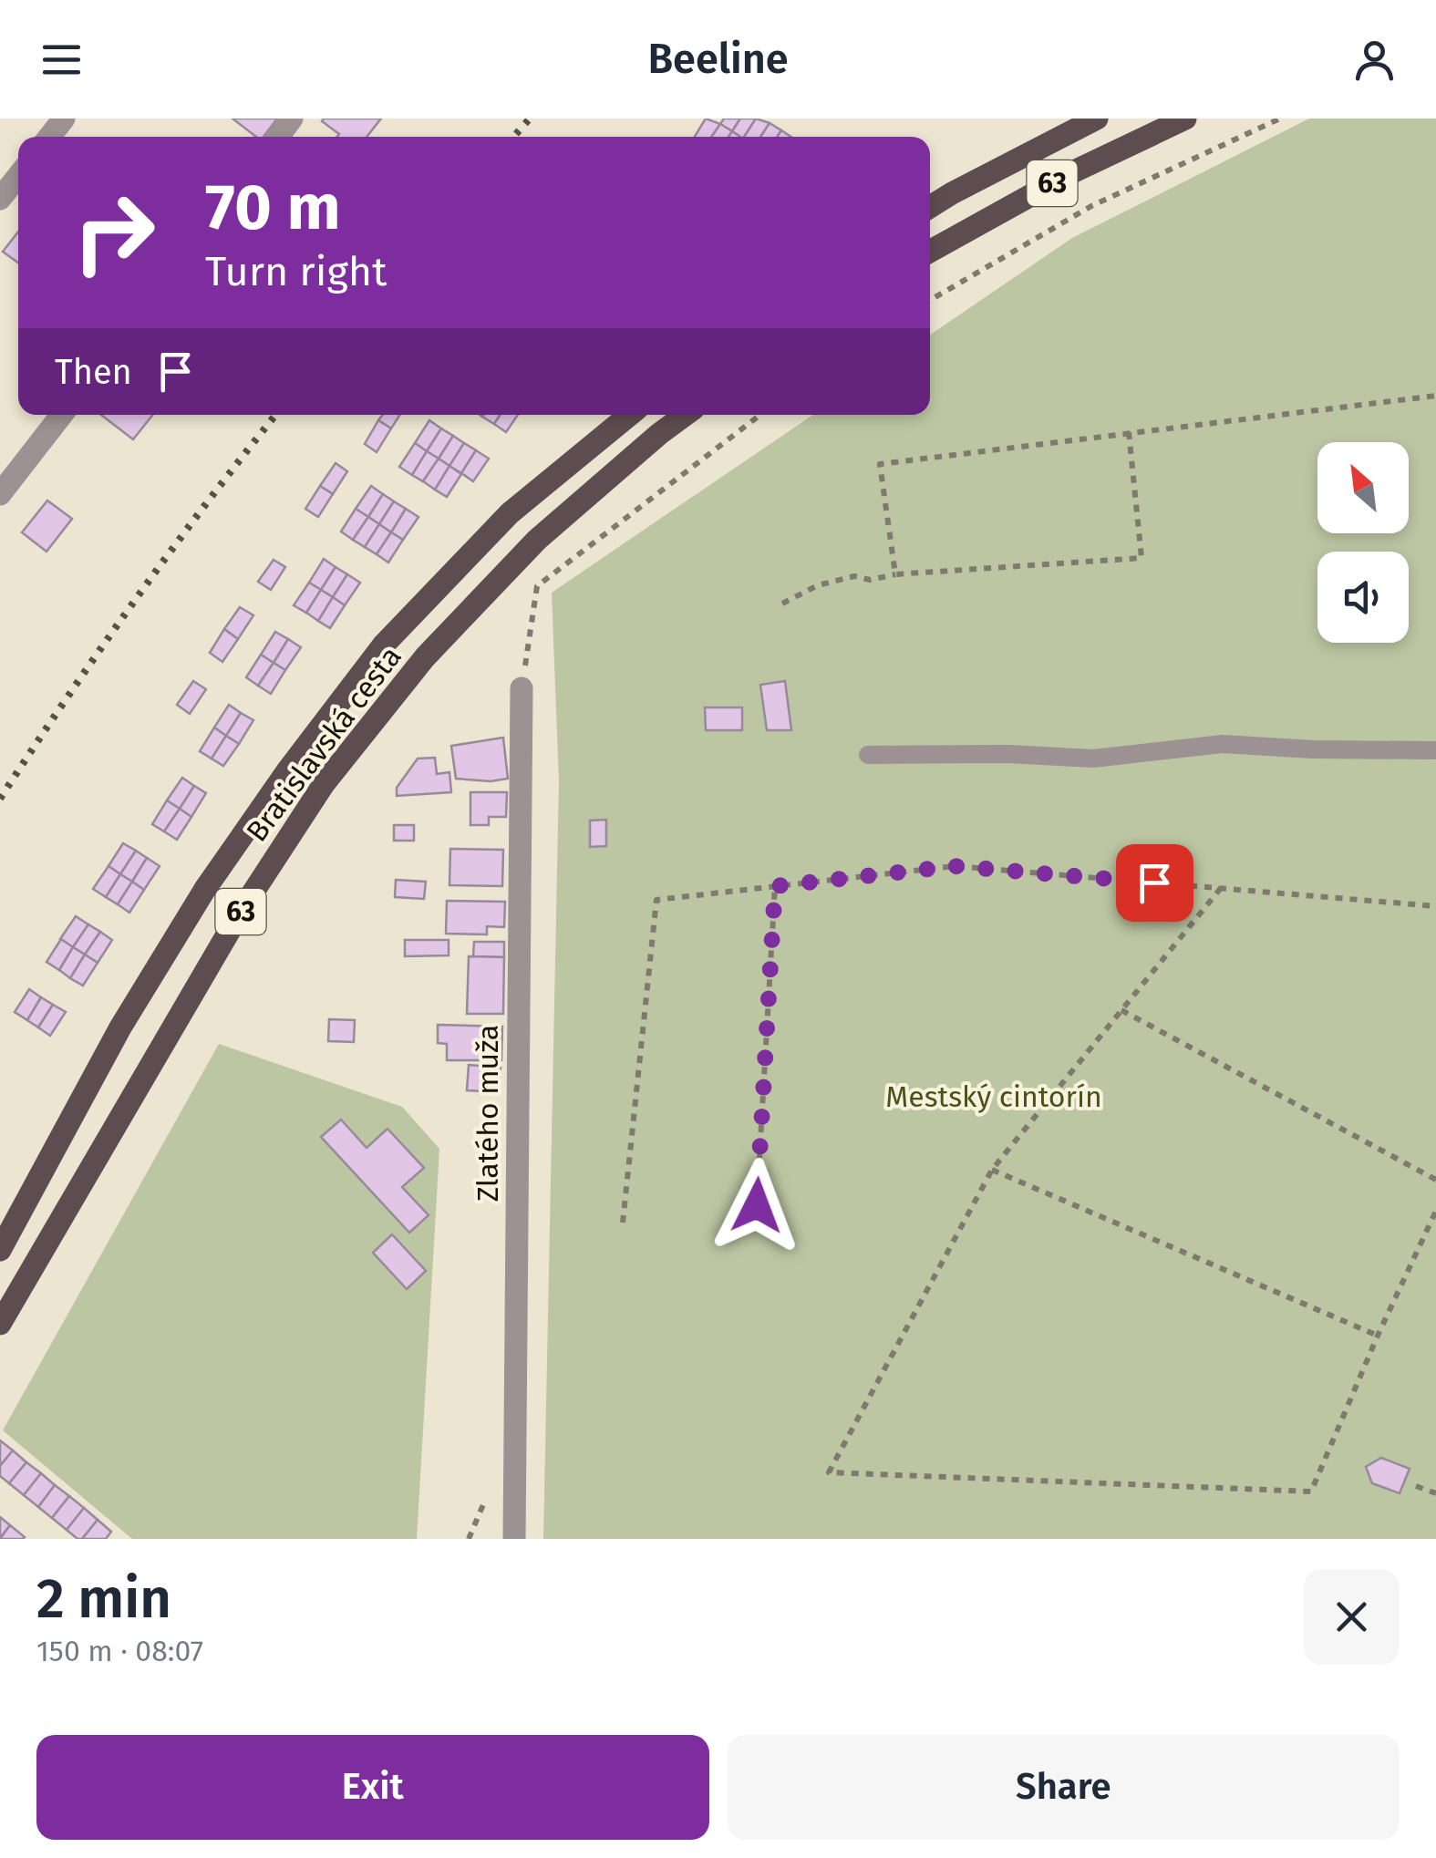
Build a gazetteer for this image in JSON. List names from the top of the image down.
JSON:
{
  "streets": {
    "main road": ["63", "Bratislavská cesta"],
    "street": ["Zlatého muža"]
  },
  "parks": ["Mestský cintorín"],
  "north": "top left",
  "page": {
    "header": "Beeline",
    "turn": ["70 m", "Turn right"],
    "then": "Then",
    "heading": ["2 min", "150 m · 08:07"],
    "buttons": ["Exit", "Share"]
  }
}
